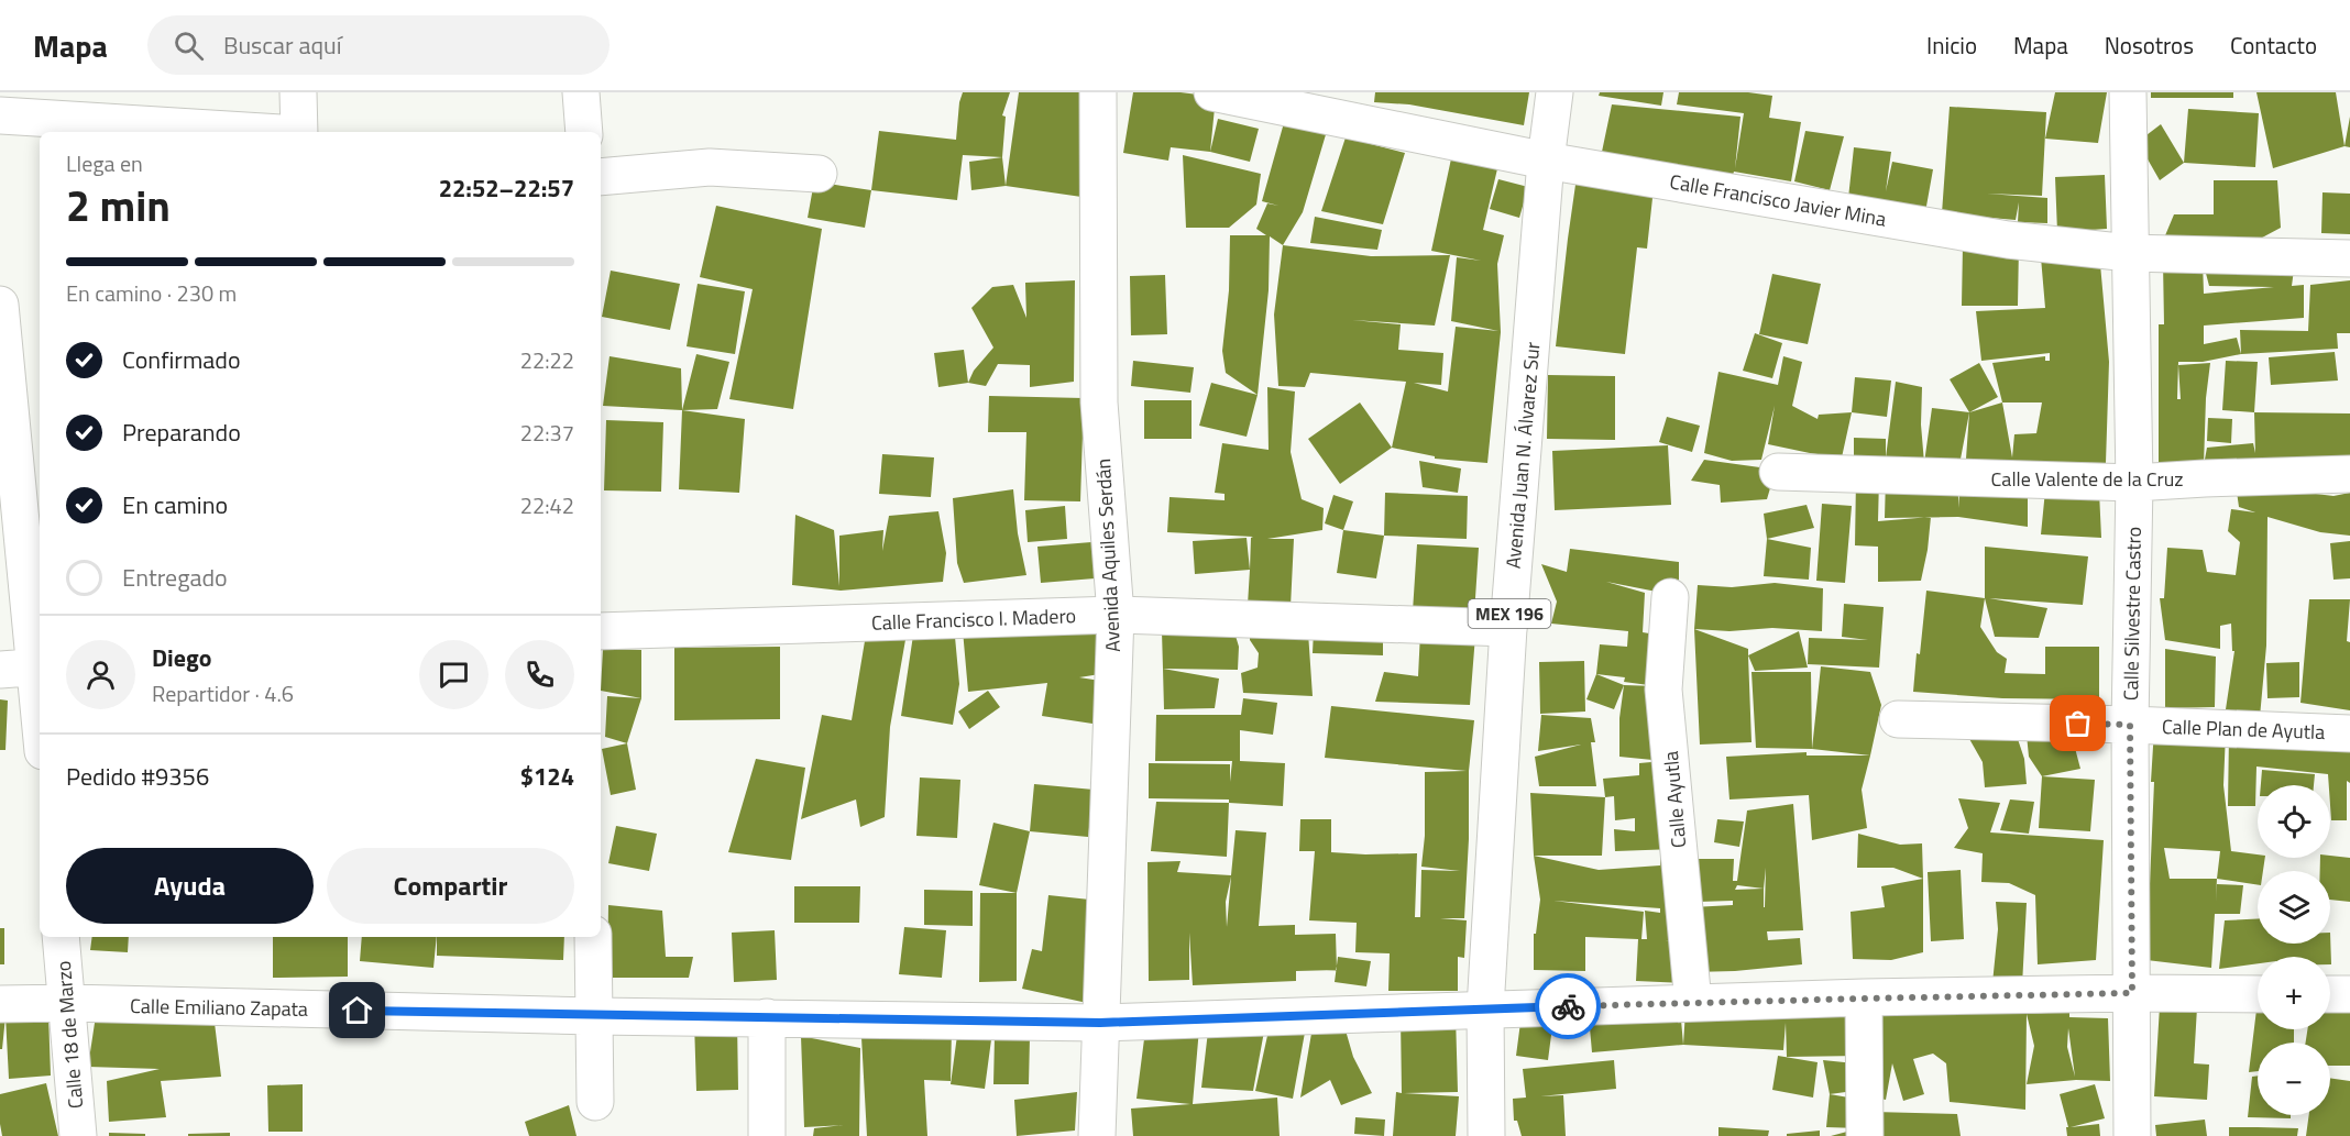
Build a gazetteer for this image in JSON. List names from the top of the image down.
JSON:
{
  "streets": {
    "street": [
      "Calle Francisco Javier Mina",
      "Avenida Juan N. Álvarez Sur",
      "Calle Valente de la Cruz",
      "Avenida Aquiles Serdán",
      "MEX 196",
      "Calle Silvestre Castro",
      "Calle Francisco I. Madero",
      "Calle Plan de Ayutla",
      "Calle Ayutla",
      "Calle Emiliano Zapata",
      "Calle 18 de Marzo"
    ]
  },
  "crossings": [
    ["Calle Francisco Javier Mina", "Avenida Juan N. Álvarez Sur"],
    ["Calle Francisco Javier Mina", "Calle Silvestre Castro"],
    ["Avenida Juan N. Álvarez Sur", "Calle Francisco I. Madero"],
    ["Avenida Juan N. Álvarez Sur", "Calle Emiliano Zapata"],
    ["Calle Valente de la Cruz", "Calle Silvestre Castro"],
    ["Avenida Aquiles Serdán", "Calle Francisco I. Madero"],
    ["Avenida Aquiles Serdán", "Calle Emiliano Zapata"],
    ["Calle Silvestre Castro", "Calle Plan de Ayutla"],
    ["Calle Silvestre Castro", "Calle Emiliano Zapata"],
    ["Calle Ayutla", "Calle Emiliano Zapata"],
    ["Calle Emiliano Zapata", "Calle 18 de Marzo"]
  ],
  "page": {
    "header": "Mapa",
    "search": "Buscar aquí",
    "nav": [
      "Inicio",
      "Mapa",
      "Nosotros",
      "Contacto"
    ],
    "heading": ["2 min", "Llega en", "22:52–22:57"],
    "panel": [
      "Diego",
      "Repartidor · 4.6",
      "Pedido #9356",
      "$124"
    ],
    "bar": "En camino · 230 m",
    "list": [
      ["Confirmado", "22:22"],
      ["Preparando", "22:37"],
      ["En camino", "22:42"],
      "Entregado"
    ],
    "map_buttons": ["+", "−"],
    "buttons": ["Ayuda", "Compartir"]
  }
}
